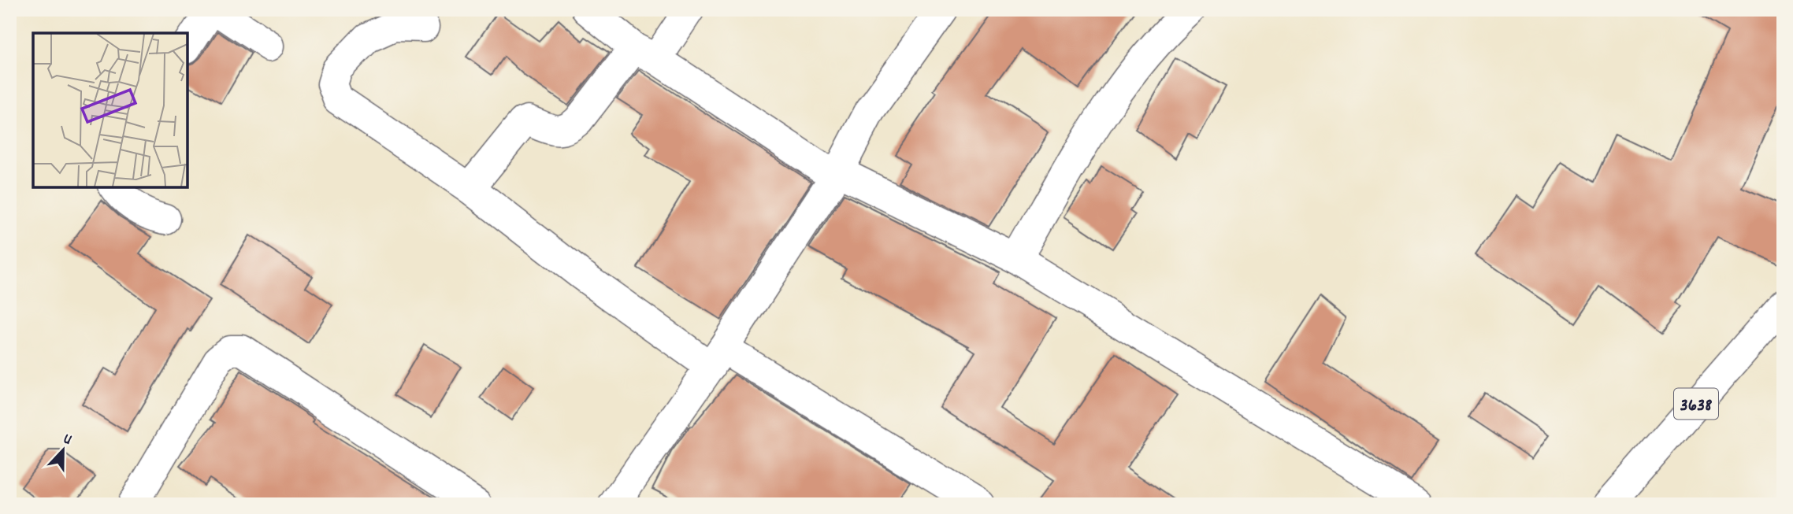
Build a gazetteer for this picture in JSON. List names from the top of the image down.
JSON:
{
  "streets": {
    "street": ["3638"]
  },
  "north": "top"
}
